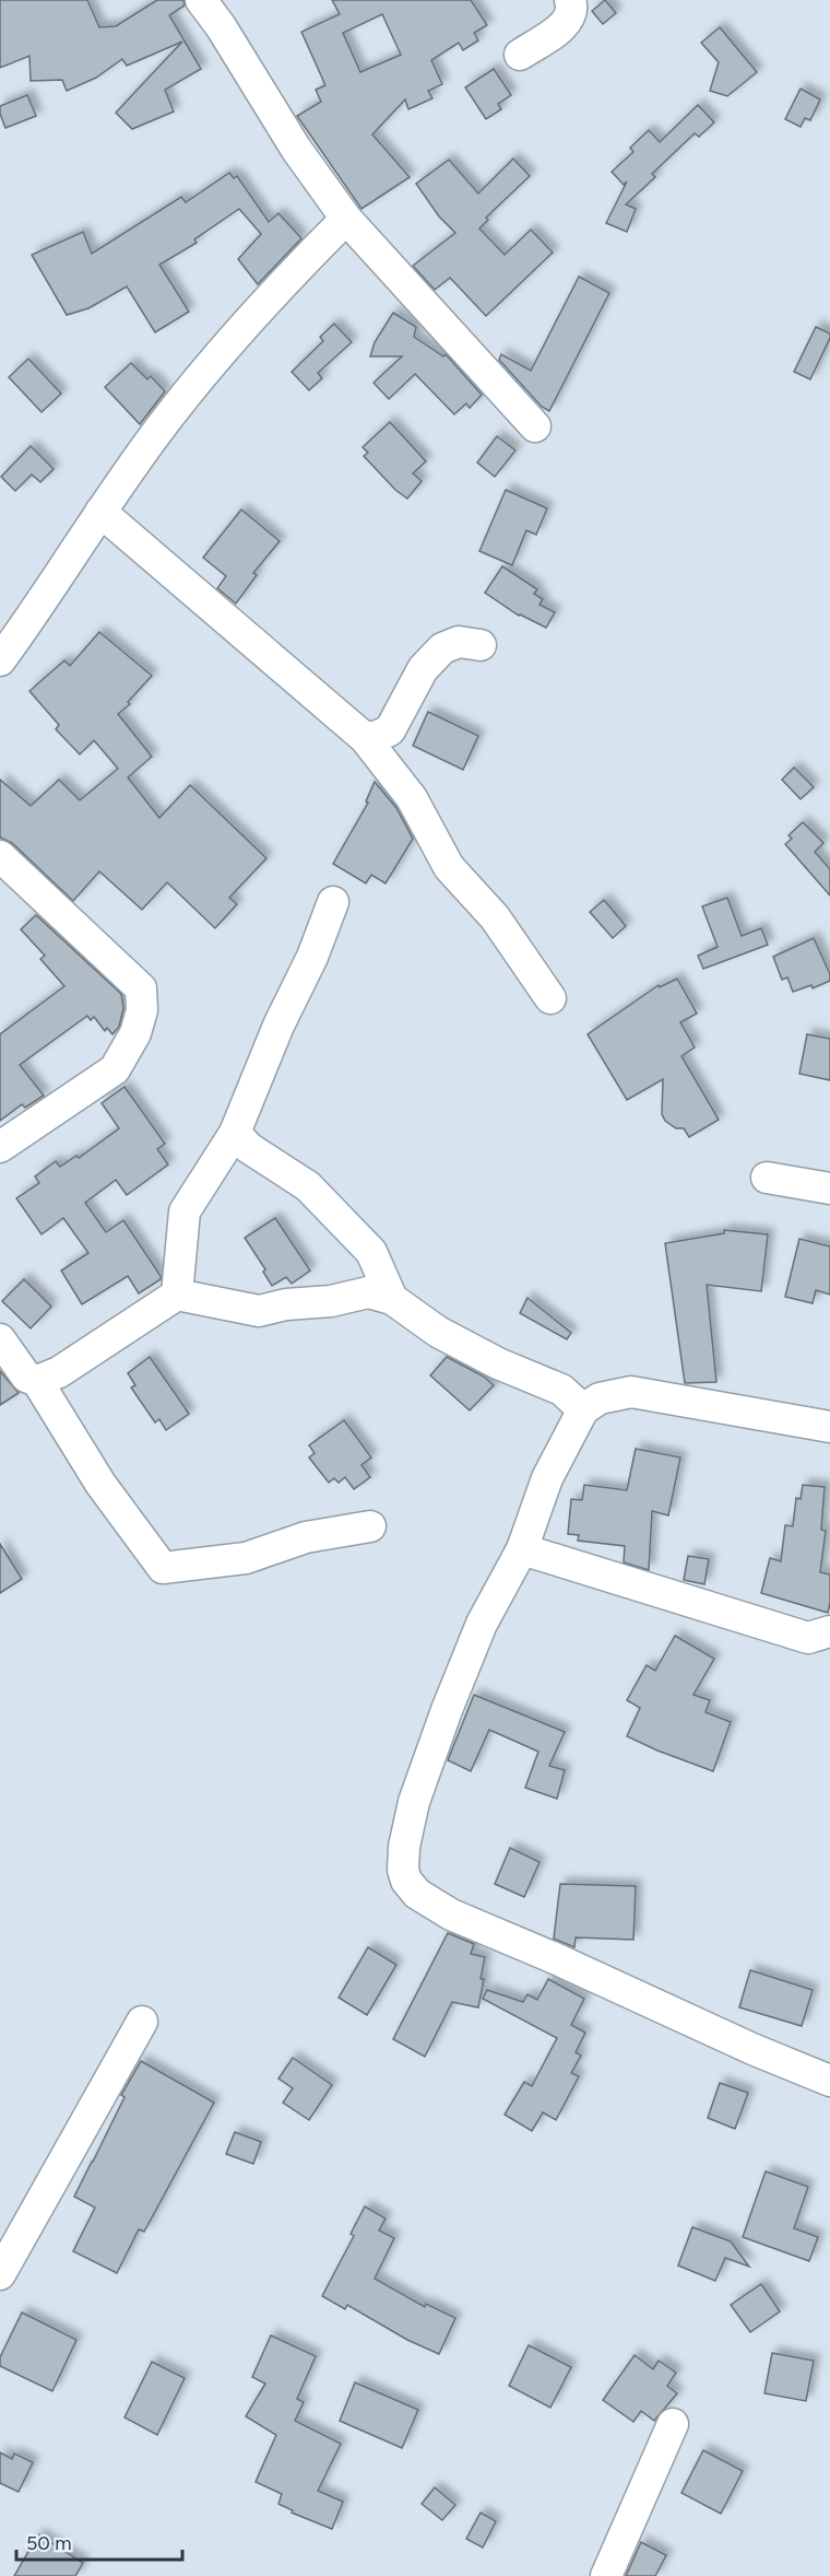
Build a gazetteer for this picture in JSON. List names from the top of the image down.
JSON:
{
  "scale_bar": "50 m"
}
